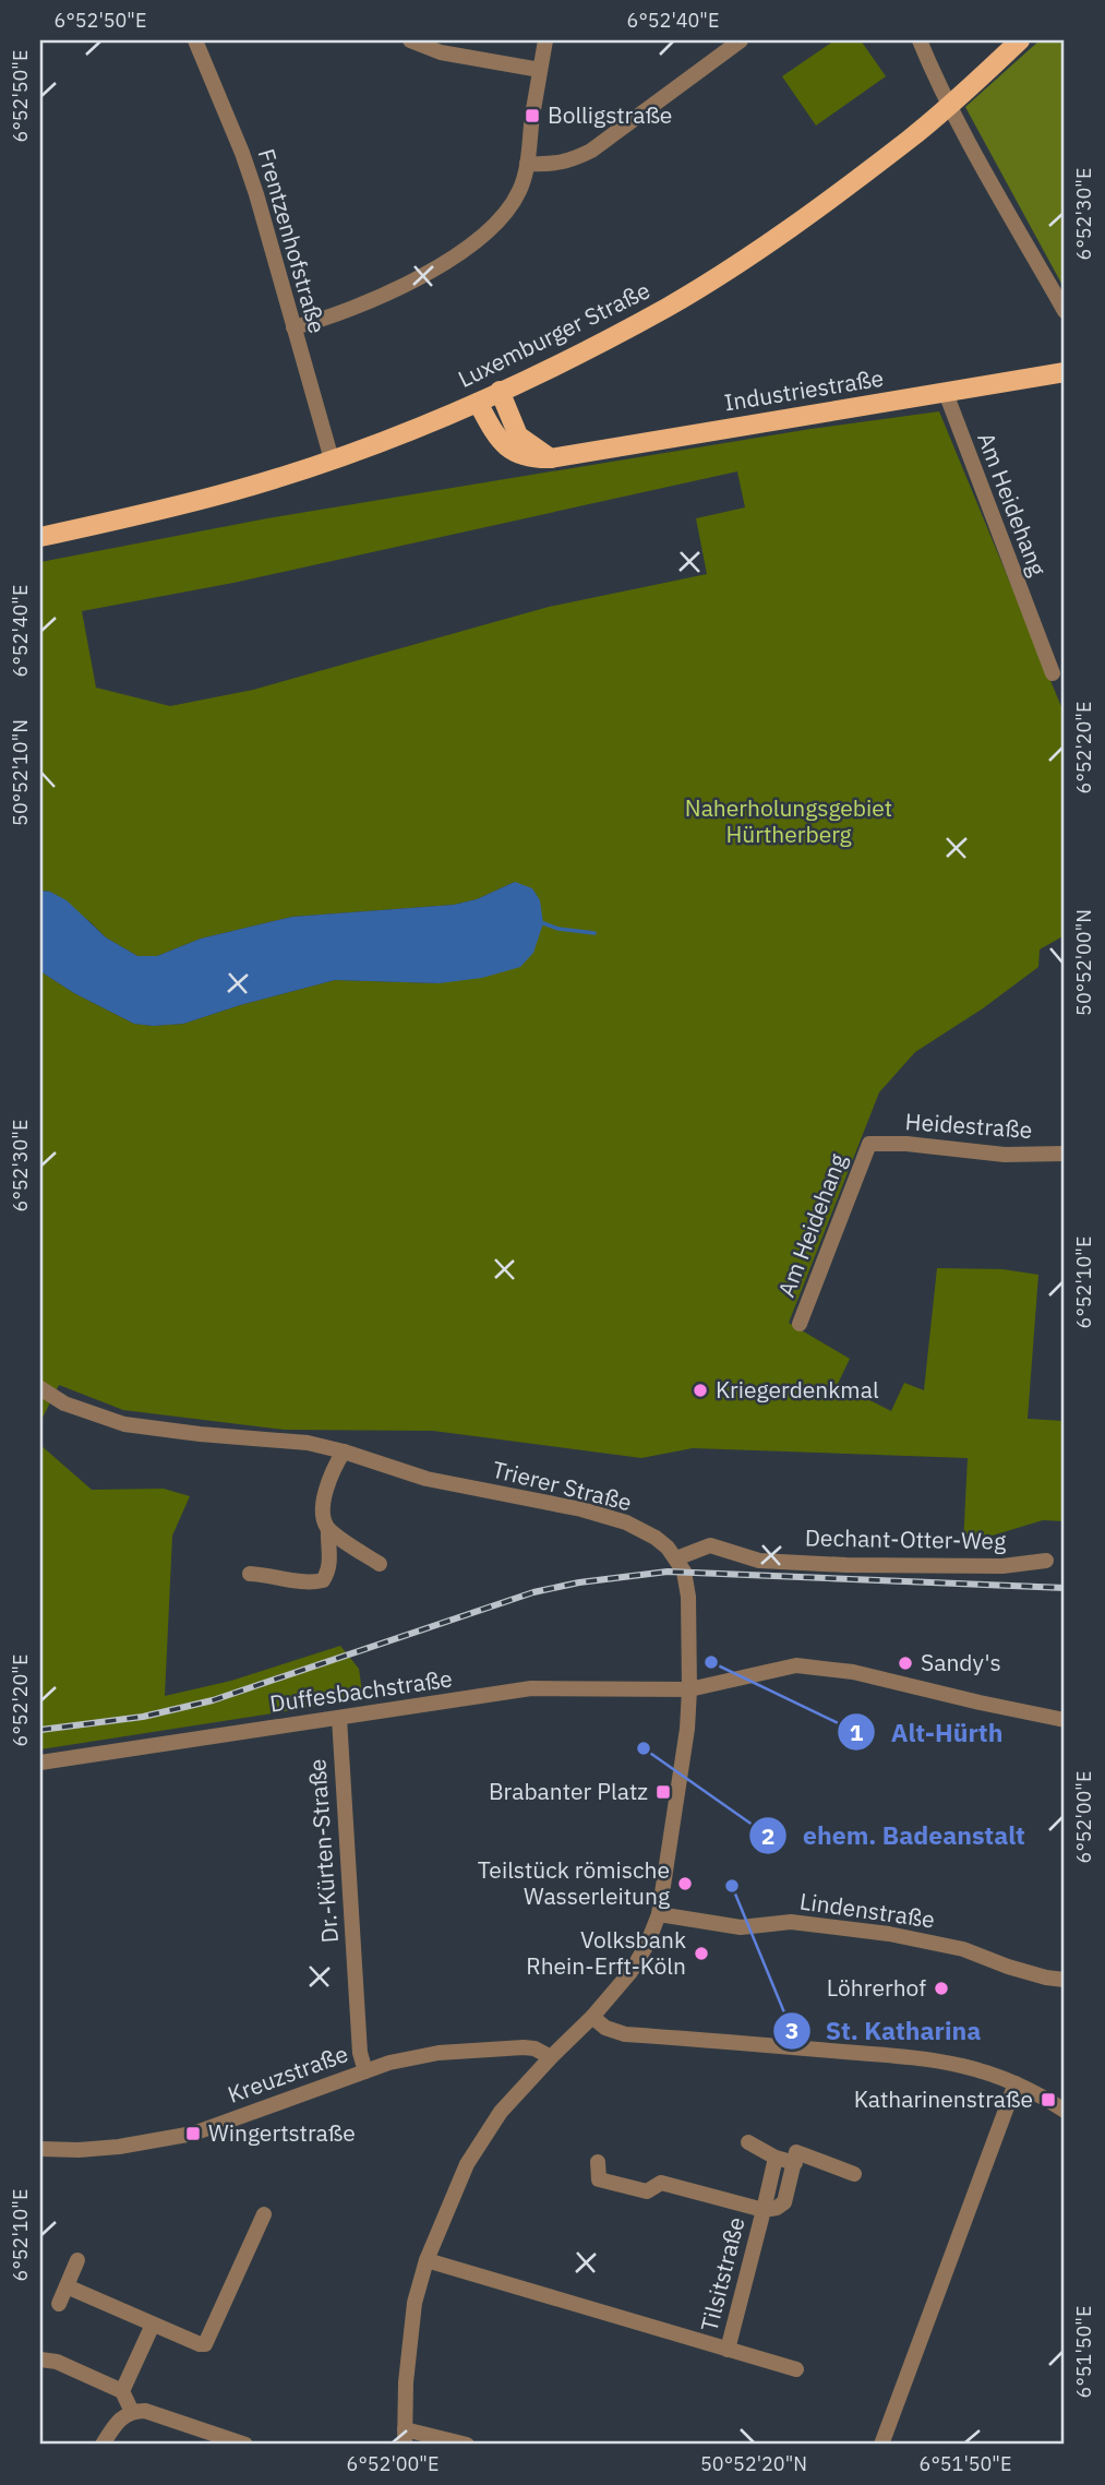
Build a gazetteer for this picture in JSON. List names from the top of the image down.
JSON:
{
  "streets": {
    "main road": ["Luxemburger Straße", "Industriestraße"],
    "street": [
      "Frentzenhofstraße",
      "Am Heidehang",
      "Heidestraße",
      "Trierer Straße",
      "Dechant-Otter-Weg",
      "Duffesbachstraße",
      "Dr.-Kürten-Straße",
      "Lindenstraße",
      "Kreuzstraße",
      "Tilsitstraße"
    ]
  },
  "crossings": [
    ["Frentzenhofstraße", "Luxemburger Straße"],
    ["Luxemburger Straße", "Industriestraße"],
    ["Industriestraße", "Am Heidehang"],
    ["Am Heidehang", "Heidestraße"],
    ["Trierer Straße", "Dechant-Otter-Weg"],
    ["Duffesbachstraße", "Dr.-Kürten-Straße"],
    ["Dr.-Kürten-Straße", "Kreuzstraße"]
  ],
  "parks": ["Naherholungsgebiet Hürtherberg"],
  "places": {
    "transit": [
      "Bolligstraße",
      "Brabanter Platz",
      "Katharinenstraße",
      "Wingertstraße"
    ],
    "other": [
      "Kriegerdenkmal",
      "Alt-Hürth",
      "Sandy's",
      "ehem. Badeanstalt",
      "Teilstück römische Wasserleitung",
      "St. Katharina",
      "Volksbank Rhein-Erft-Köln",
      "Löhrerhof"
    ]
  },
  "coordinates": [
    "6°52'50\"E",
    "6°52'40\"E",
    "6°52'30\"E",
    "6°52'20\"E",
    "50°52'10\"N",
    "50°52'00\"N",
    "6°52'10\"E",
    "6°52'00\"E",
    "6°51'50\"E",
    "50°52'20\"N"
  ]
}
